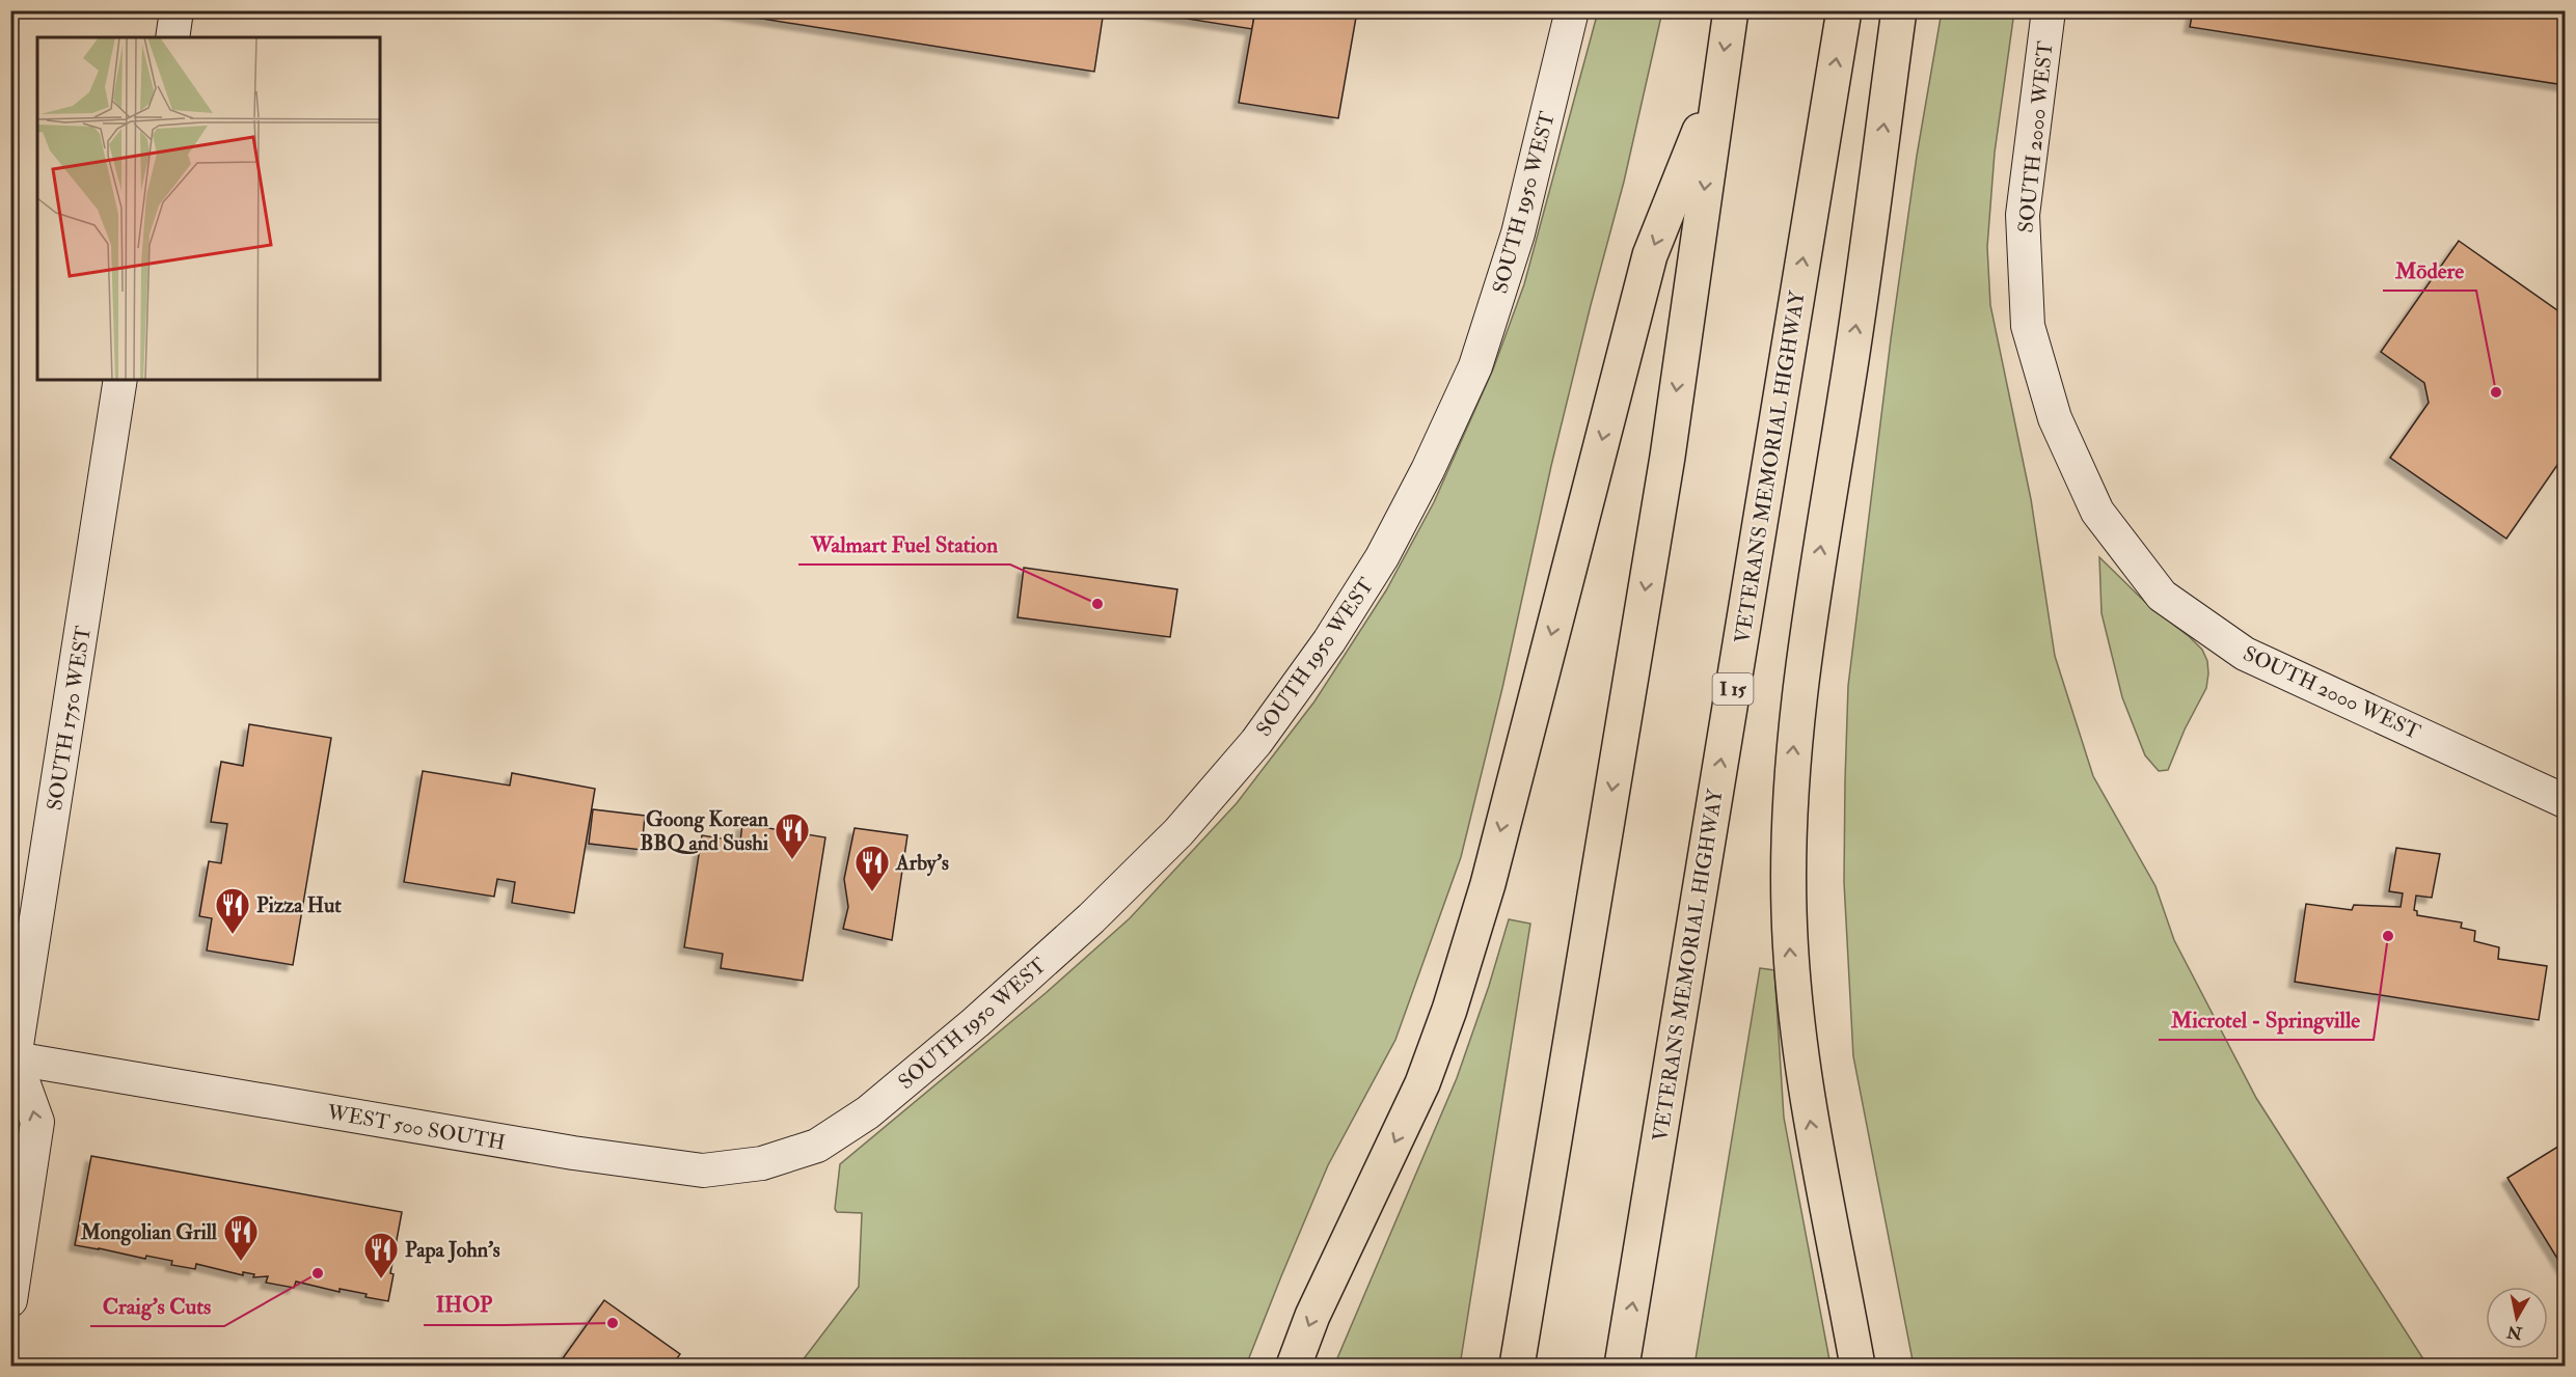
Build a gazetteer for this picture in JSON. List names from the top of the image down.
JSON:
{
  "streets": {
    "highway": ["VETERANS MEMORIAL HIGHWAY", "I 15"],
    "street": [
      "SOUTH 2000 WEST",
      "SOUTH 1950 WEST",
      "SOUTH 1750 WEST",
      "WEST 500 SOUTH"
    ]
  },
  "crossings": [
    ["SOUTH 1950 WEST", "WEST 500 SOUTH"],
    ["SOUTH 1750 WEST", "WEST 500 SOUTH"]
  ],
  "places": {
    "other": [
      "Mōdere",
      "Walmart Fuel Station",
      "Microtel - Springville",
      "Craig's Cuts",
      "IHOP"
    ],
    "restaurant": [
      "Goong Korean BBQ and Sushi",
      "Arby's",
      "Pizza Hut",
      "Mongolian Grill",
      "Papa John's"
    ]
  },
  "north": "bottom"
}
